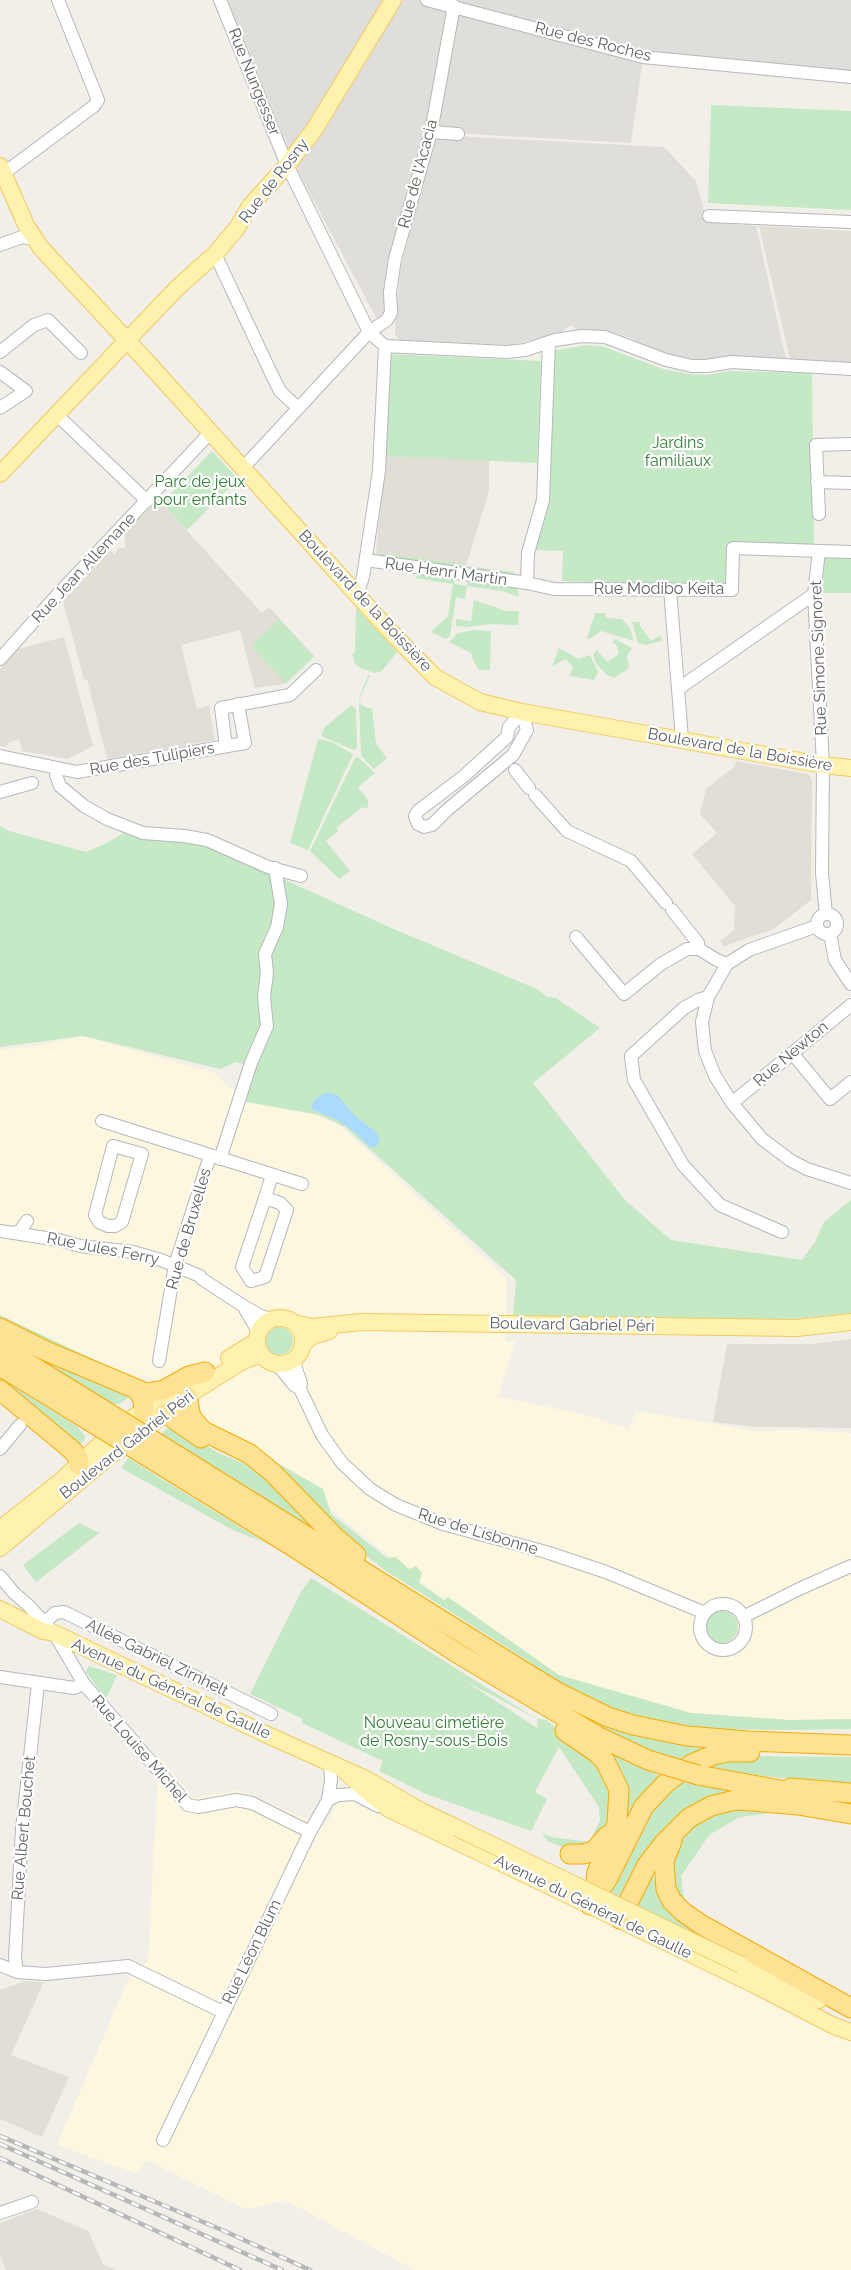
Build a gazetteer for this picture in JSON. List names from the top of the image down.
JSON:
{
  "streets": {
    "main road": [
      "Rue de Rosny",
      "Boulevard de la Boissière",
      "Boulevard Gabriel Péri",
      "Avenue du Général de Gaulle"
    ],
    "street": [
      "Rue des Roches",
      "Rue Nungesser",
      "Rue de l'Acacia",
      "Rue Jean Allemane",
      "Rue Henri Martin",
      "Rue Modibo Keita",
      "Rue Simone Signoret",
      "Rue des Tulipiers",
      "Rue Newton",
      "Rue de Bruxelles",
      "Rue Jules Ferry",
      "Rue de Lisbonne",
      "Allée Gabriel Zirnhelt",
      "Rue Louise Michel",
      "Rue Albert Bouchet",
      "Rue Léon Blum"
    ]
  },
  "crossings": [
    ["Rue des Roches", "Rue de l'Acacia"],
    ["Rue Nungesser", "Rue de l'Acacia"],
    ["Rue Nungesser", "Rue de Rosny"],
    ["Rue de l'Acacia", "Boulevard de la Boissière"],
    ["Rue de Rosny", "Boulevard de la Boissière"],
    ["Rue Jean Allemane", "Boulevard de la Boissière"],
    ["Rue Henri Martin", "Rue Modibo Keita"],
    ["Rue Modibo Keita", "Rue Simone Signoret"],
    ["Boulevard de la Boissière", "Rue Simone Signoret"],
    ["Rue de Bruxelles", "Rue Jules Ferry"],
    ["Rue Jules Ferry", "Boulevard Gabriel Péri"],
    ["Rue Jules Ferry", "Rue de Lisbonne"],
    ["Boulevard Gabriel Péri", "Rue de Lisbonne"],
    ["Allée Gabriel Zirnhelt", "Avenue du Général de Gaulle"],
    ["Avenue du Général de Gaulle", "Rue Léon Blum"],
    ["Rue Louise Michel", "Rue Léon Blum"]
  ],
  "parks": ["Jardins familiaux", "Parc de jeux pour enfants", "Nouveau cimetière de Rosny-sous-Bois"]
}
